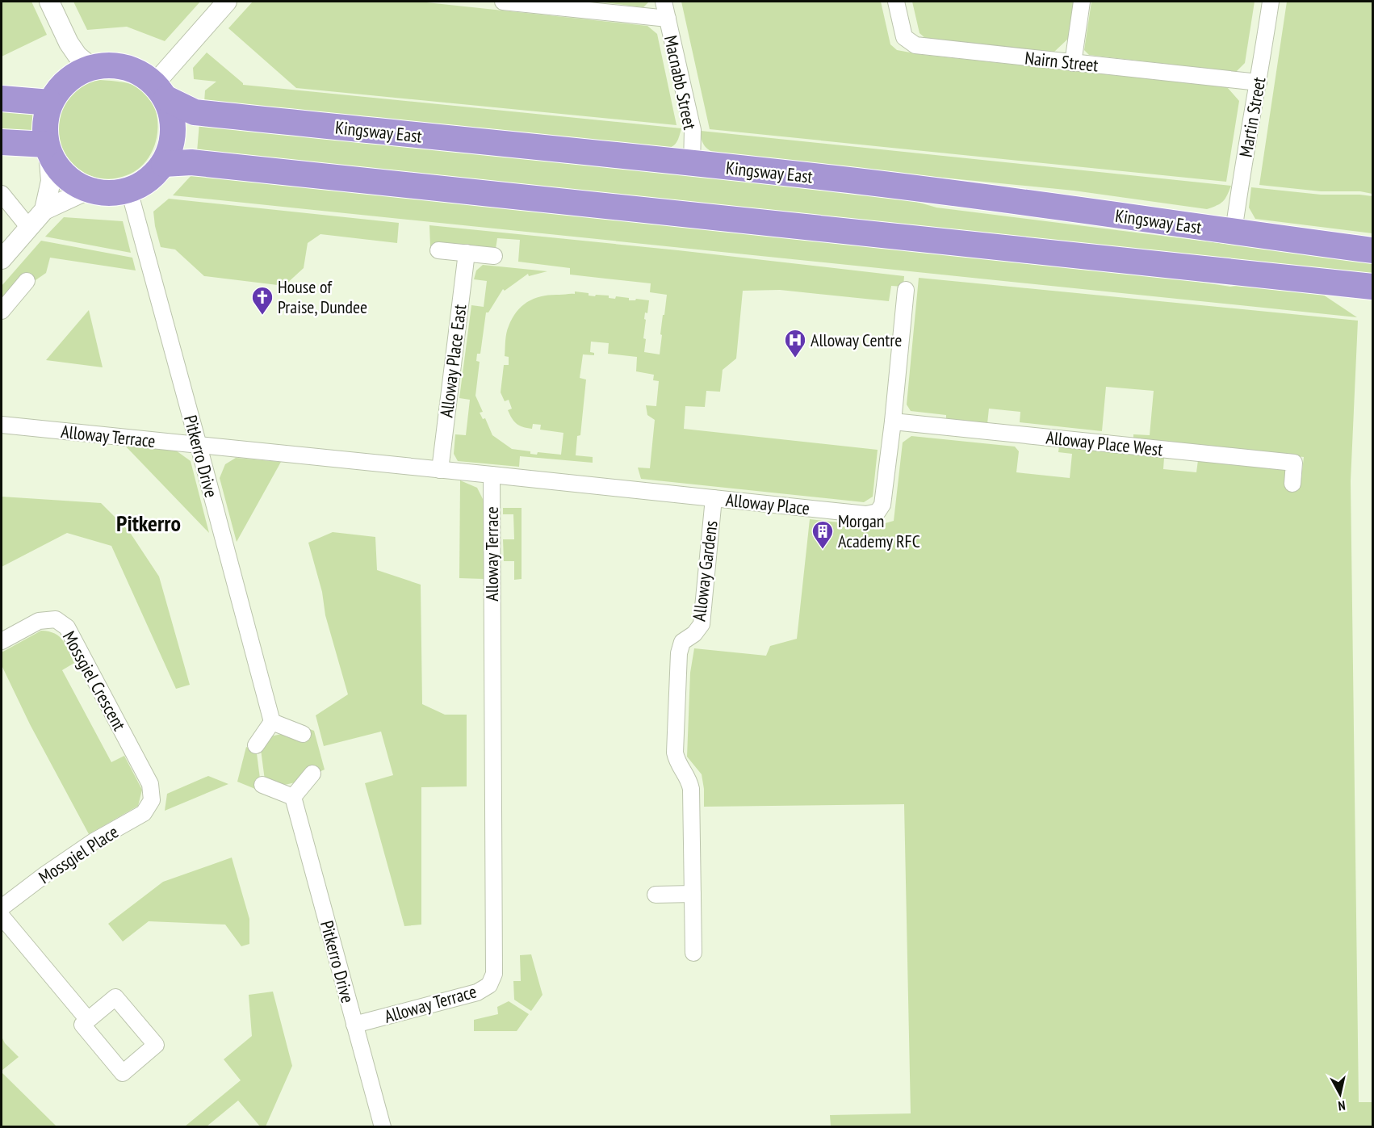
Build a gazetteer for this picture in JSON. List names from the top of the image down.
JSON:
{
  "streets": {
    "highway": ["Kingsway East"],
    "street": [
      "Nairn Street",
      "Macnabb Street",
      "Martin Street",
      "Alloway Place East",
      "Alloway Terrace",
      "Alloway Place West",
      "Pitkerro Drive",
      "Alloway Place",
      "Alloway Gardens",
      "Mossgiel Crescent",
      "Mossgiel Place"
    ]
  },
  "crossings": [
    ["Nairn Street", "Martin Street"],
    ["Macnabb Street", "Kingsway East"],
    ["Martin Street", "Kingsway East"],
    ["Kingsway East", "Pitkerro Drive"],
    ["Alloway Place East", "Alloway Terrace"],
    ["Alloway Terrace", "Pitkerro Drive"],
    ["Alloway Terrace", "Alloway Place"],
    ["Alloway Place West", "Alloway Place"],
    ["Alloway Place", "Alloway Gardens"],
    ["Mossgiel Crescent", "Mossgiel Place"]
  ],
  "districts": ["Pitkerro"],
  "places": {
    "church": ["House of Praise, Dundee"],
    "hospital": ["Alloway Centre"],
    "building": ["Morgan Academy RFC"]
  },
  "north": "bottom"
}
